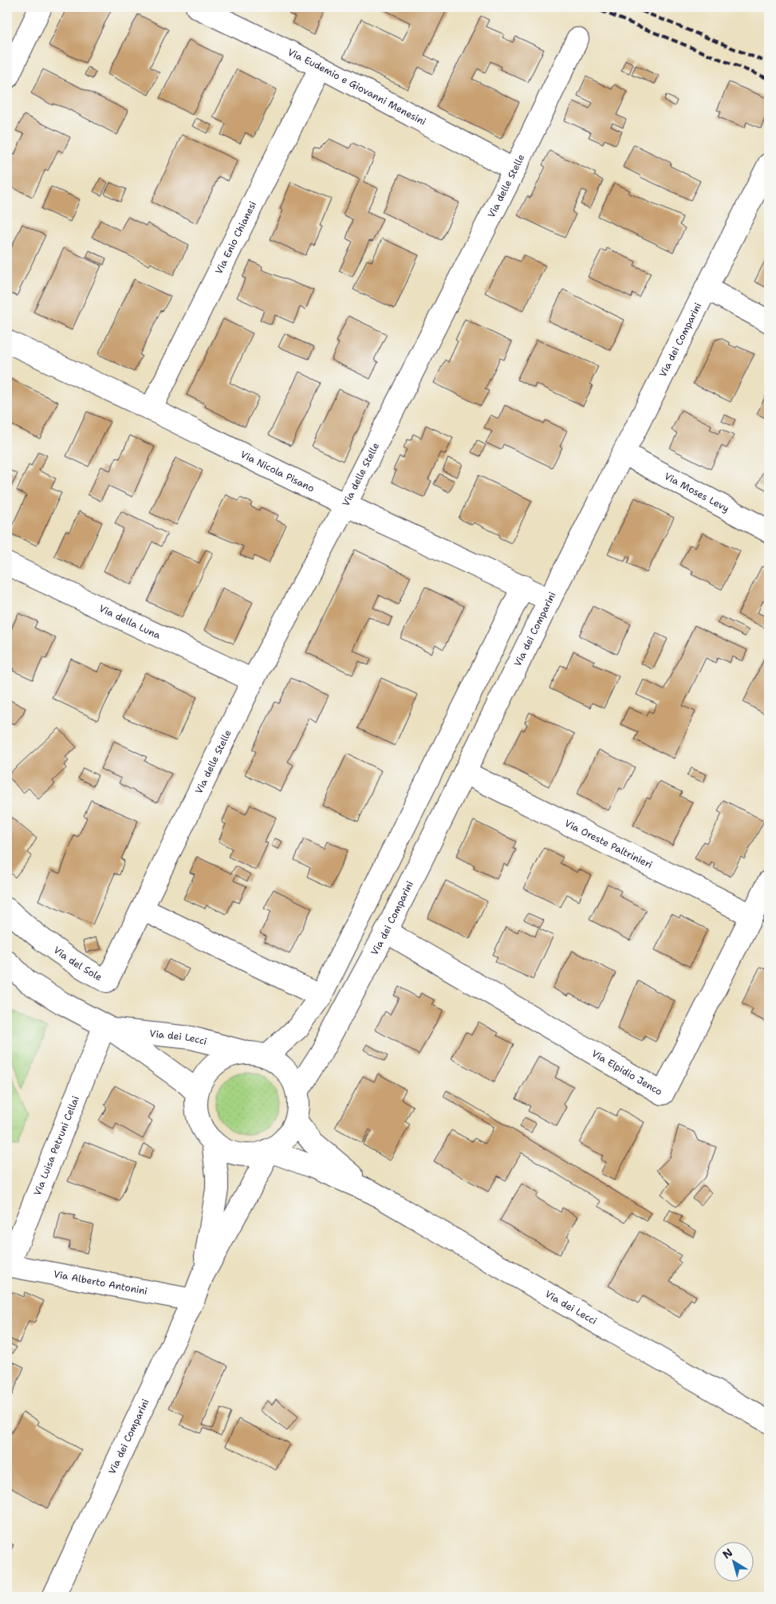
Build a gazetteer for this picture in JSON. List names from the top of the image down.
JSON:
{
  "streets": {
    "street": [
      "Via Eudemio e Giovanni Menesini",
      "Via delle Stelle",
      "Via Enio Chianesi",
      "Via dei Comparini",
      "Via Nicola Pisano",
      "Via Moses Levy",
      "Via della Luna",
      "Via Oreste Paltrinieri",
      "Via del Sole",
      "Via dei Lecci",
      "Via Elpidio Jenco",
      "Via Luisa Petruni Cellai",
      "Via Alberto Antonini"
    ]
  },
  "crossings": [
    ["Via Eudemio e Giovanni Menesini", "Via delle Stelle"],
    ["Via Eudemio e Giovanni Menesini", "Via Enio Chianesi"],
    ["Via delle Stelle", "Via Nicola Pisano"],
    ["Via delle Stelle", "Via della Luna"],
    ["Via delle Stelle", "Via del Sole"],
    ["Via Enio Chianesi", "Via Nicola Pisano"],
    ["Via dei Comparini", "Via Nicola Pisano"],
    ["Via dei Comparini", "Via Moses Levy"],
    ["Via dei Comparini", "Via Oreste Paltrinieri"],
    ["Via dei Comparini", "Via dei Lecci"],
    ["Via dei Comparini", "Via Elpidio Jenco"],
    ["Via dei Comparini", "Via Alberto Antonini"],
    ["Via Oreste Paltrinieri", "Via Elpidio Jenco"],
    ["Via dei Lecci", "Via Luisa Petruni Cellai"],
    ["Via Luisa Petruni Cellai", "Via Alberto Antonini"]
  ],
  "north": "top left"
}
